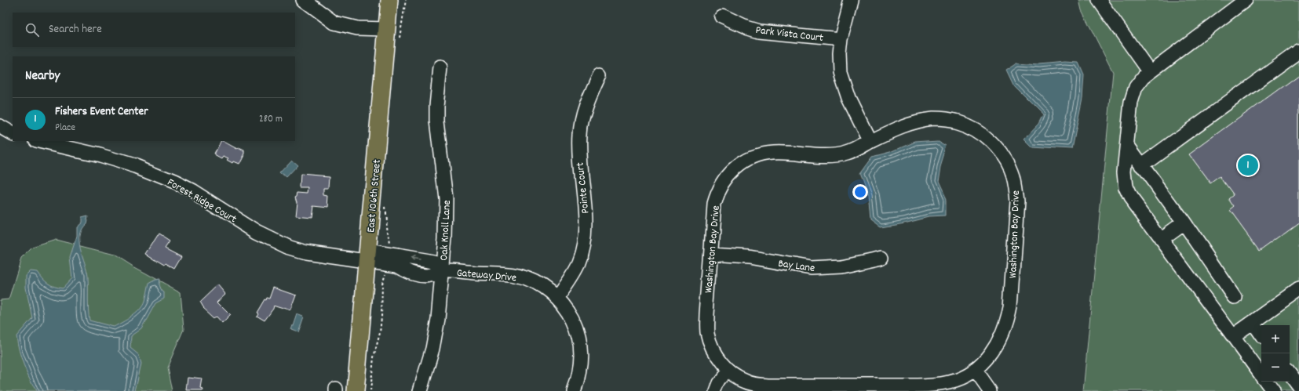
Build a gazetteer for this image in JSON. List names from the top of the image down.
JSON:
{
  "streets": {
    "main road": ["East 106th Street"],
    "street": [
      "Park Vista Court",
      "Pointe Court",
      "Forest Ridge Court",
      "Oak Knoll Lane",
      "Washington Bay Drive",
      "Bay Lane",
      "Gateway Drive"
    ]
  },
  "crossings": [
    ["Pointe Court", "Gateway Drive"],
    ["East 106th Street", "Forest Ridge Court"],
    ["East 106th Street", "Gateway Drive"],
    ["Forest Ridge Court", "Gateway Drive"],
    ["Oak Knoll Lane", "Gateway Drive"],
    ["Washington Bay Drive", "Bay Lane"]
  ],
  "page": {
    "search": "Search here",
    "heading": "Nearby",
    "list": [
      {
        "mark": "1",
        "name": "Fishers Event Center",
        "note": "Place",
        "value": "280 m"
      }
    ],
    "pins": "1",
    "map_buttons": ["+", "−"]
  }
}
